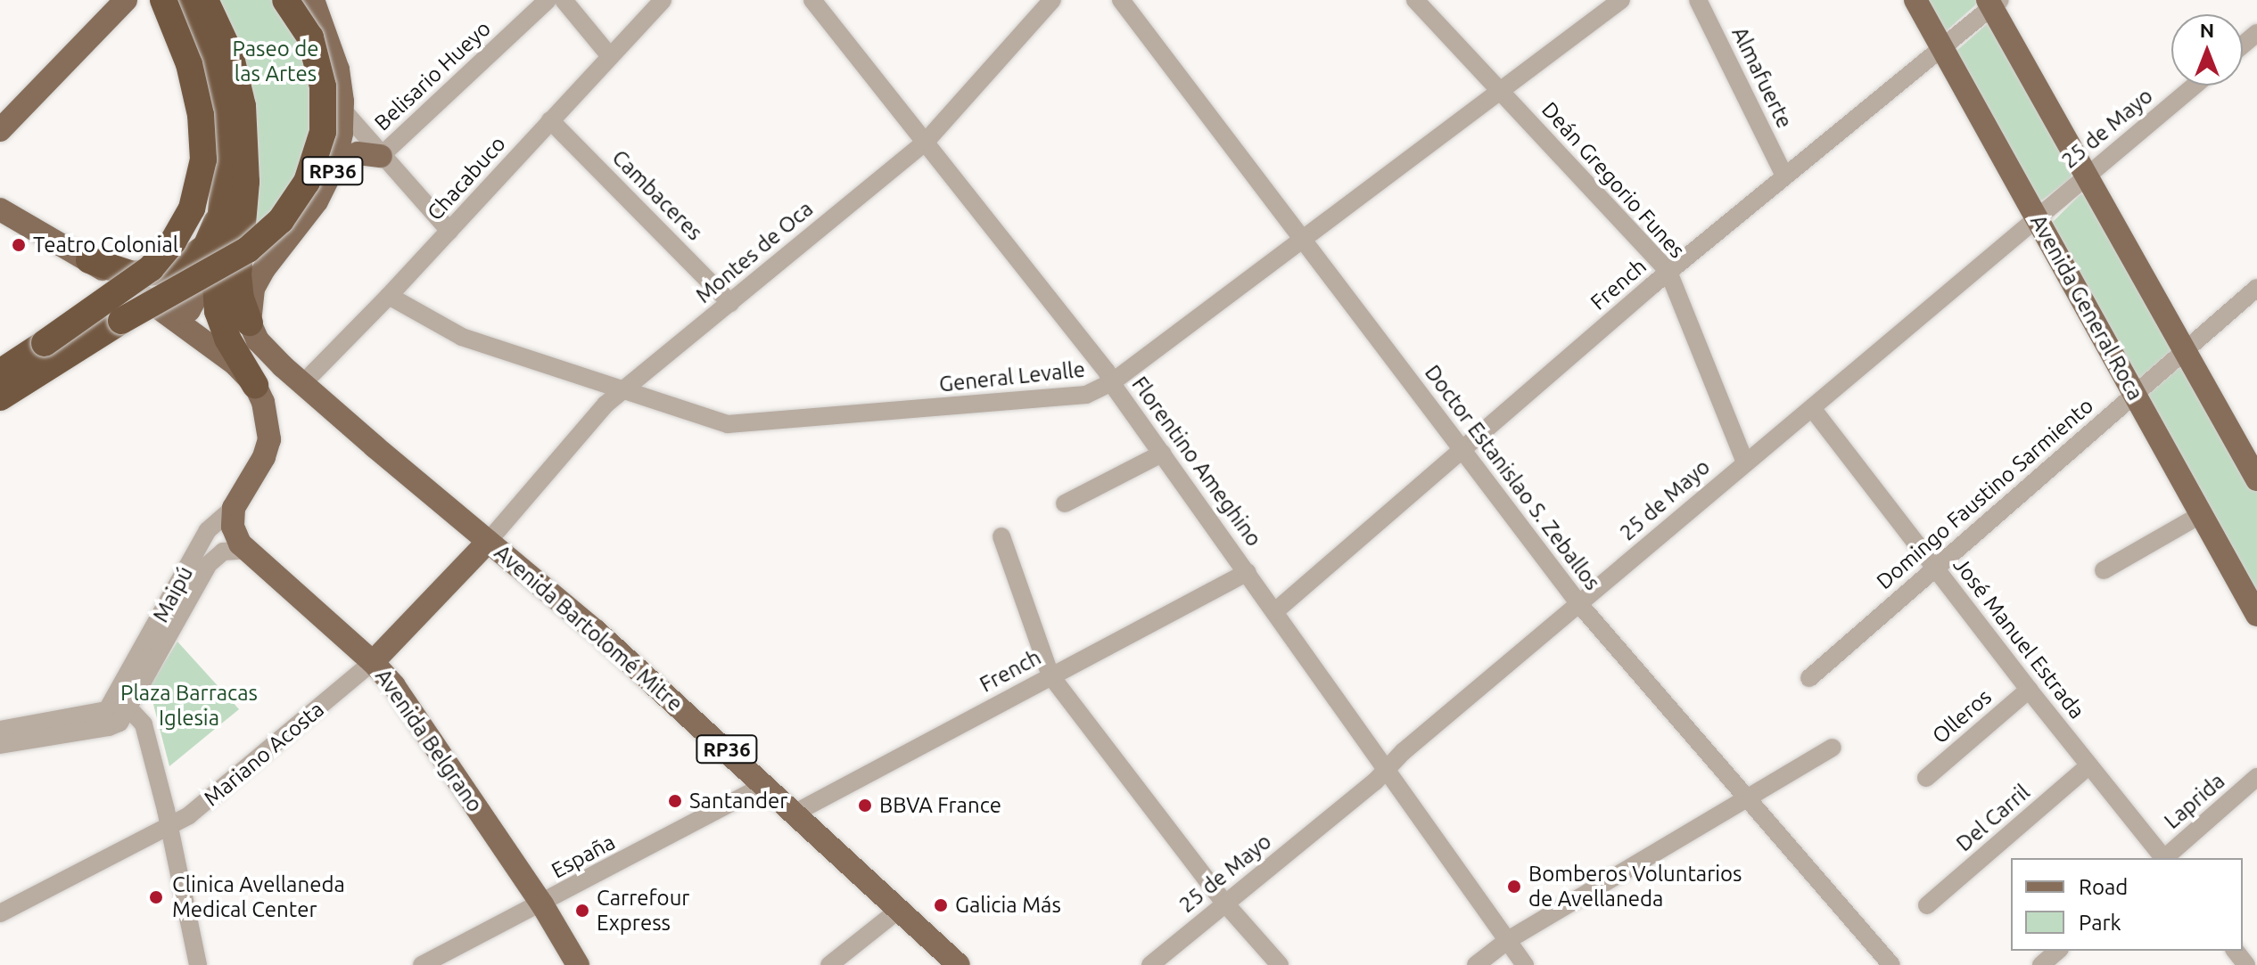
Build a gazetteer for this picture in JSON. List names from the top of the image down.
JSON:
{
  "streets": {
    "main road": [
      "RP36",
      "Avenida General Roca",
      "Maipú",
      "Avenida Bartolomé Mitre",
      "Avenida Belgrano",
      "Mariano Acosta"
    ],
    "street": [
      "Belisario Hueyo",
      "Almafuerte",
      "25 de Mayo",
      "Chacabuco",
      "Deán Gregorio Funes",
      "Cambaceres",
      "Montes de Oca",
      "French",
      "General Levalle",
      "Florentino Ameghino",
      "Doctor Estanislao S. Zeballos",
      "Domingo Faustino Sarmiento",
      "José Manuel Estrada",
      "Olleros",
      "Laprida",
      "Del Carril",
      "España"
    ]
  },
  "crossings": [
    ["Almafuerte", "French"],
    ["25 de Mayo", "Deán Gregorio Funes"],
    ["25 de Mayo", "Avenida General Roca"],
    ["25 de Mayo", "Florentino Ameghino"],
    ["25 de Mayo", "Doctor Estanislao S. Zeballos"],
    ["25 de Mayo", "José Manuel Estrada"],
    ["RP36", "Avenida Bartolomé Mitre"],
    ["Chacabuco", "Cambaceres"],
    ["Chacabuco", "General Levalle"],
    ["Chacabuco", "Avenida Bartolomé Mitre"],
    ["Deán Gregorio Funes", "French"],
    ["Deán Gregorio Funes", "General Levalle"],
    ["Cambaceres", "Montes de Oca"],
    ["Montes de Oca", "General Levalle"],
    ["Montes de Oca", "Florentino Ameghino"],
    ["Montes de Oca", "Avenida Bartolomé Mitre"],
    ["Montes de Oca", "Mariano Acosta"],
    ["French", "Avenida General Roca"],
    ["French", "Florentino Ameghino"],
    ["French", "Doctor Estanislao S. Zeballos"],
    ["French", "Avenida Bartolomé Mitre"],
    ["Avenida General Roca", "Domingo Faustino Sarmiento"],
    ["General Levalle", "Florentino Ameghino"],
    ["General Levalle", "Doctor Estanislao S. Zeballos"],
    ["Domingo Faustino Sarmiento", "José Manuel Estrada"],
    ["Maipú", "Avenida Belgrano"],
    ["Avenida Bartolomé Mitre", "Mariano Acosta"],
    ["Avenida Bartolomé Mitre", "España"],
    ["José Manuel Estrada", "Olleros"],
    ["José Manuel Estrada", "Del Carril"],
    ["Avenida Belgrano", "Mariano Acosta"],
    ["Avenida Belgrano", "España"]
  ],
  "parks": ["Paseo de las Artes", "Plaza Barracas Iglesia"],
  "places": [
    "Teatro Colonial",
    "Santander",
    "BBVA France",
    "Bomberos Voluntarios de Avellaneda",
    "Clinica Avellaneda Medical Center",
    "Galicia Más",
    "Carrefour Express"
  ],
  "legend": ["Road", "Park"],
  "north": "top"
}
